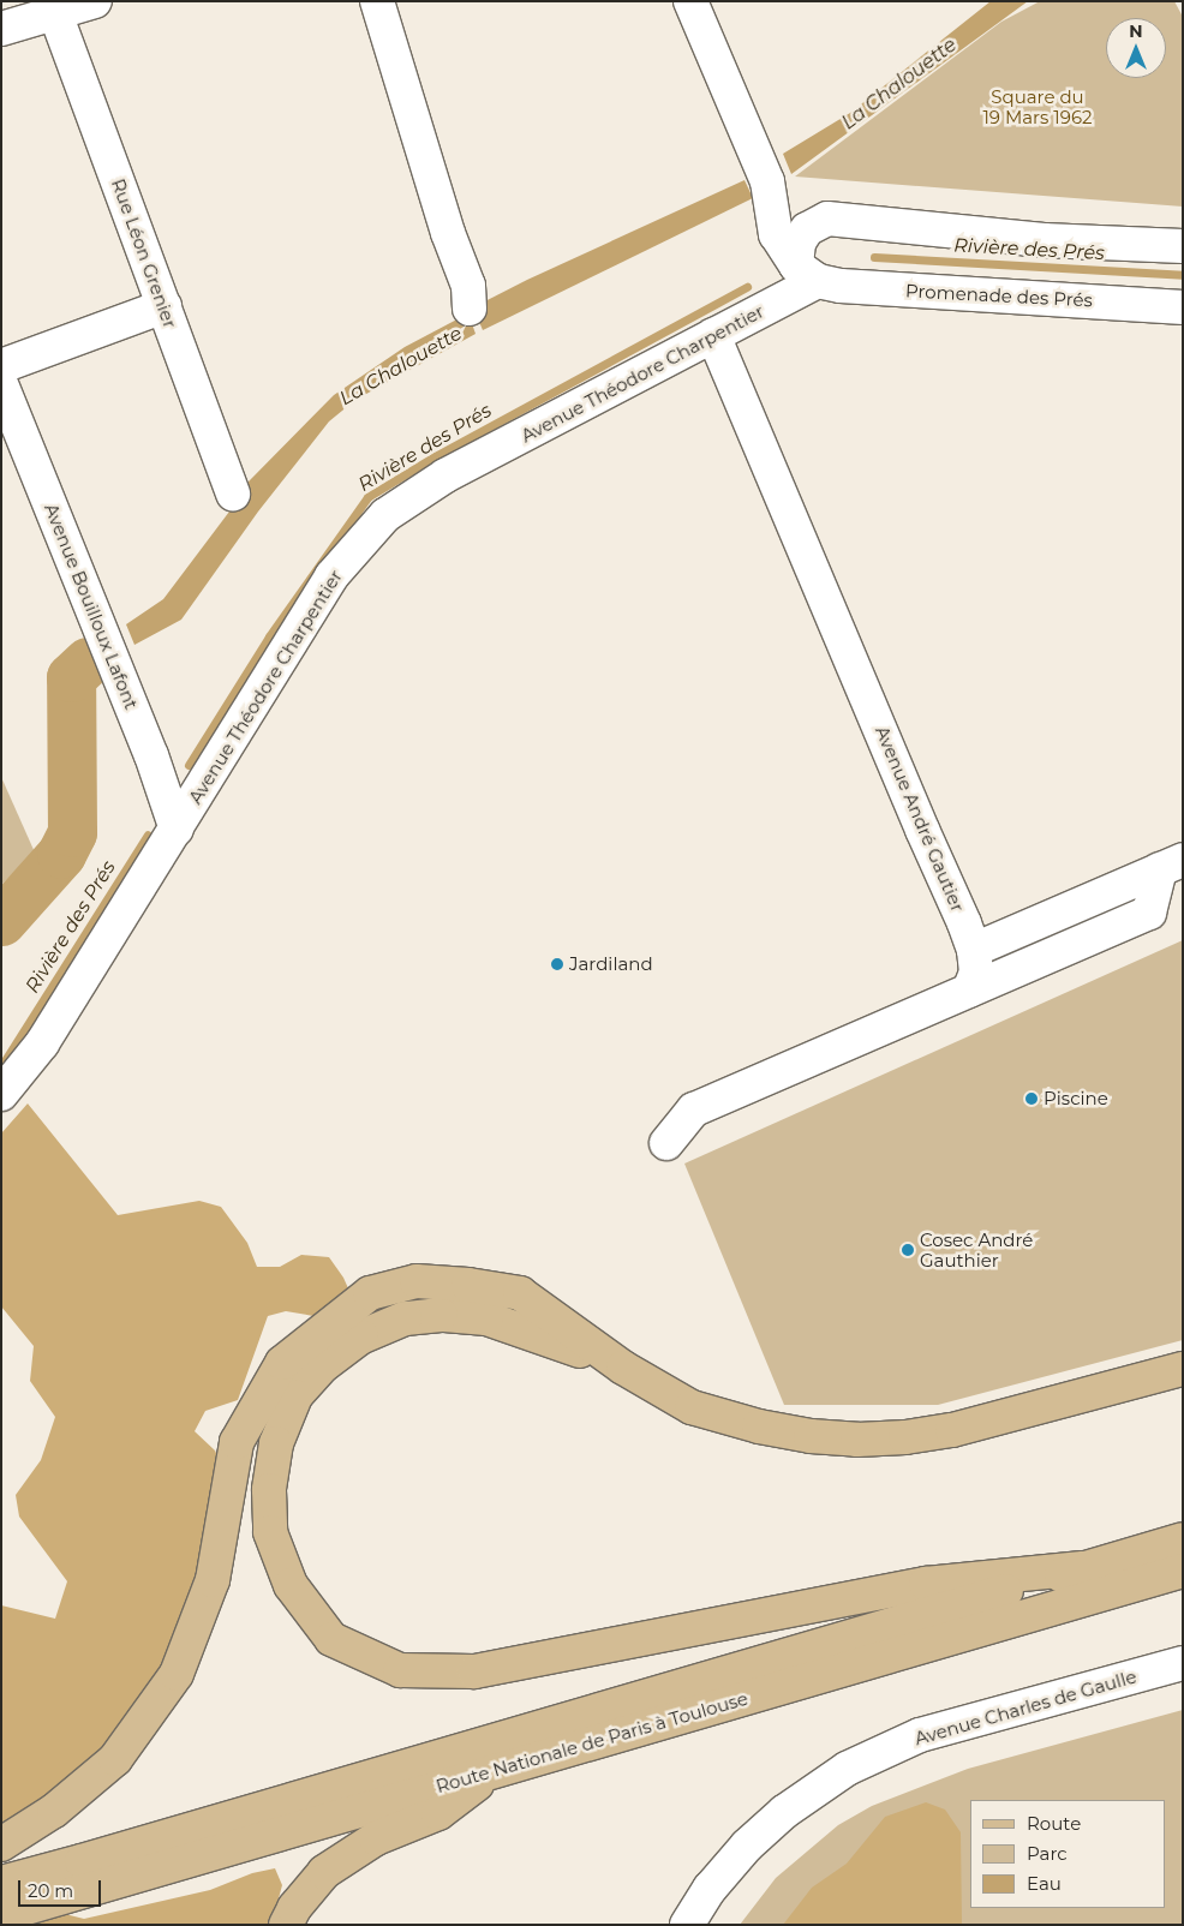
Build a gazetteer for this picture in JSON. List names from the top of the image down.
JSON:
{
  "streets": {
    "main road": ["Route Nationale de Paris à Toulouse"],
    "street": [
      "Rue Léon Grenier",
      "Promenade des Prés",
      "Avenue Théodore Charpentier",
      "Avenue Bouilloux Lafont",
      "Avenue André Gautier",
      "Avenue Charles de Gaulle"
    ]
  },
  "crossings": [
    ["Promenade des Prés", "Avenue Théodore Charpentier"],
    ["Avenue Théodore Charpentier", "Avenue Bouilloux Lafont"],
    ["Avenue Théodore Charpentier", "Avenue André Gautier"]
  ],
  "water": ["La Chalouette", "Rivière des Prés"],
  "parks": ["Square du 19 Mars 1962"],
  "places": ["Jardiland", "Piscine", "Cosec André Gauthier"],
  "legend": ["Route", "Parc", "Eau"],
  "scale_bar": "20 m",
  "north": "top"
}
